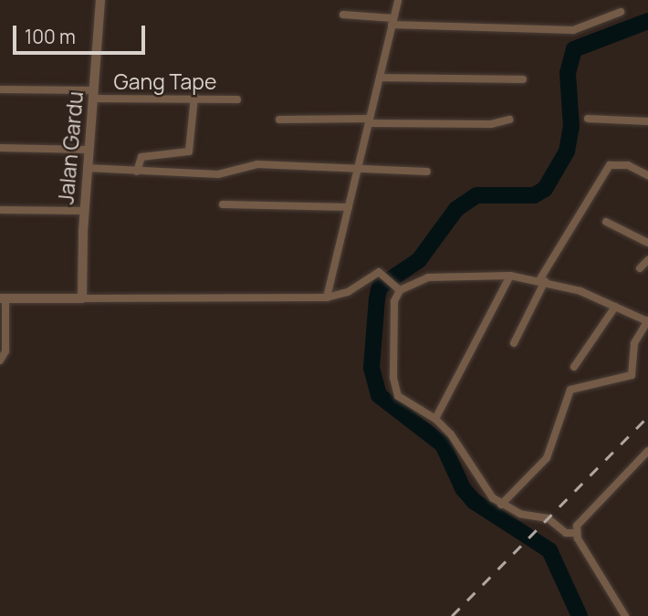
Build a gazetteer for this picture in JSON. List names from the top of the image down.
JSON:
{
  "streets": {
    "street": ["Gang Tape", "Jalan Gardu"]
  },
  "crossings": [
    ["Gang Tape", "Jalan Gardu"]
  ],
  "scale_bar": "100 m"
}
